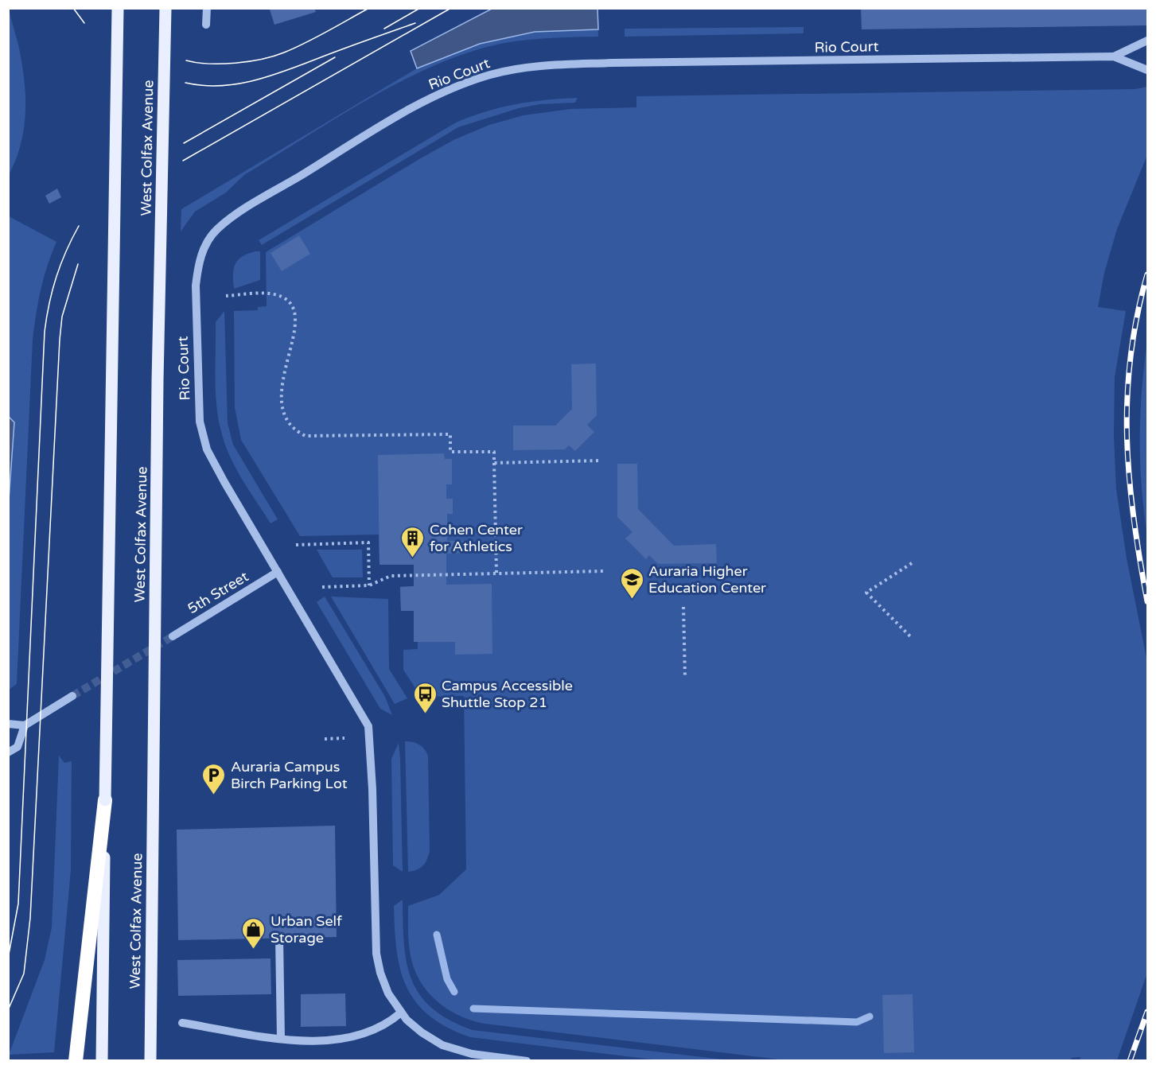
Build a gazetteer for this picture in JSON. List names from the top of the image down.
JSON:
{
  "streets": {
    "main road": ["West Colfax Avenue"],
    "street": ["Rio Court", "5th Street"]
  },
  "crossings": [
    ["Rio Court", "5th Street"]
  ],
  "places": {
    "building": ["Cohen Center for Athletics"],
    "school or university": ["Auraria Higher Education Center"],
    "bus stop": ["Campus Accessible Shuttle Stop 21"],
    "parking": ["Auraria Campus Birch Parking Lot"],
    "shop": ["Urban Self Storage"]
  }
}
